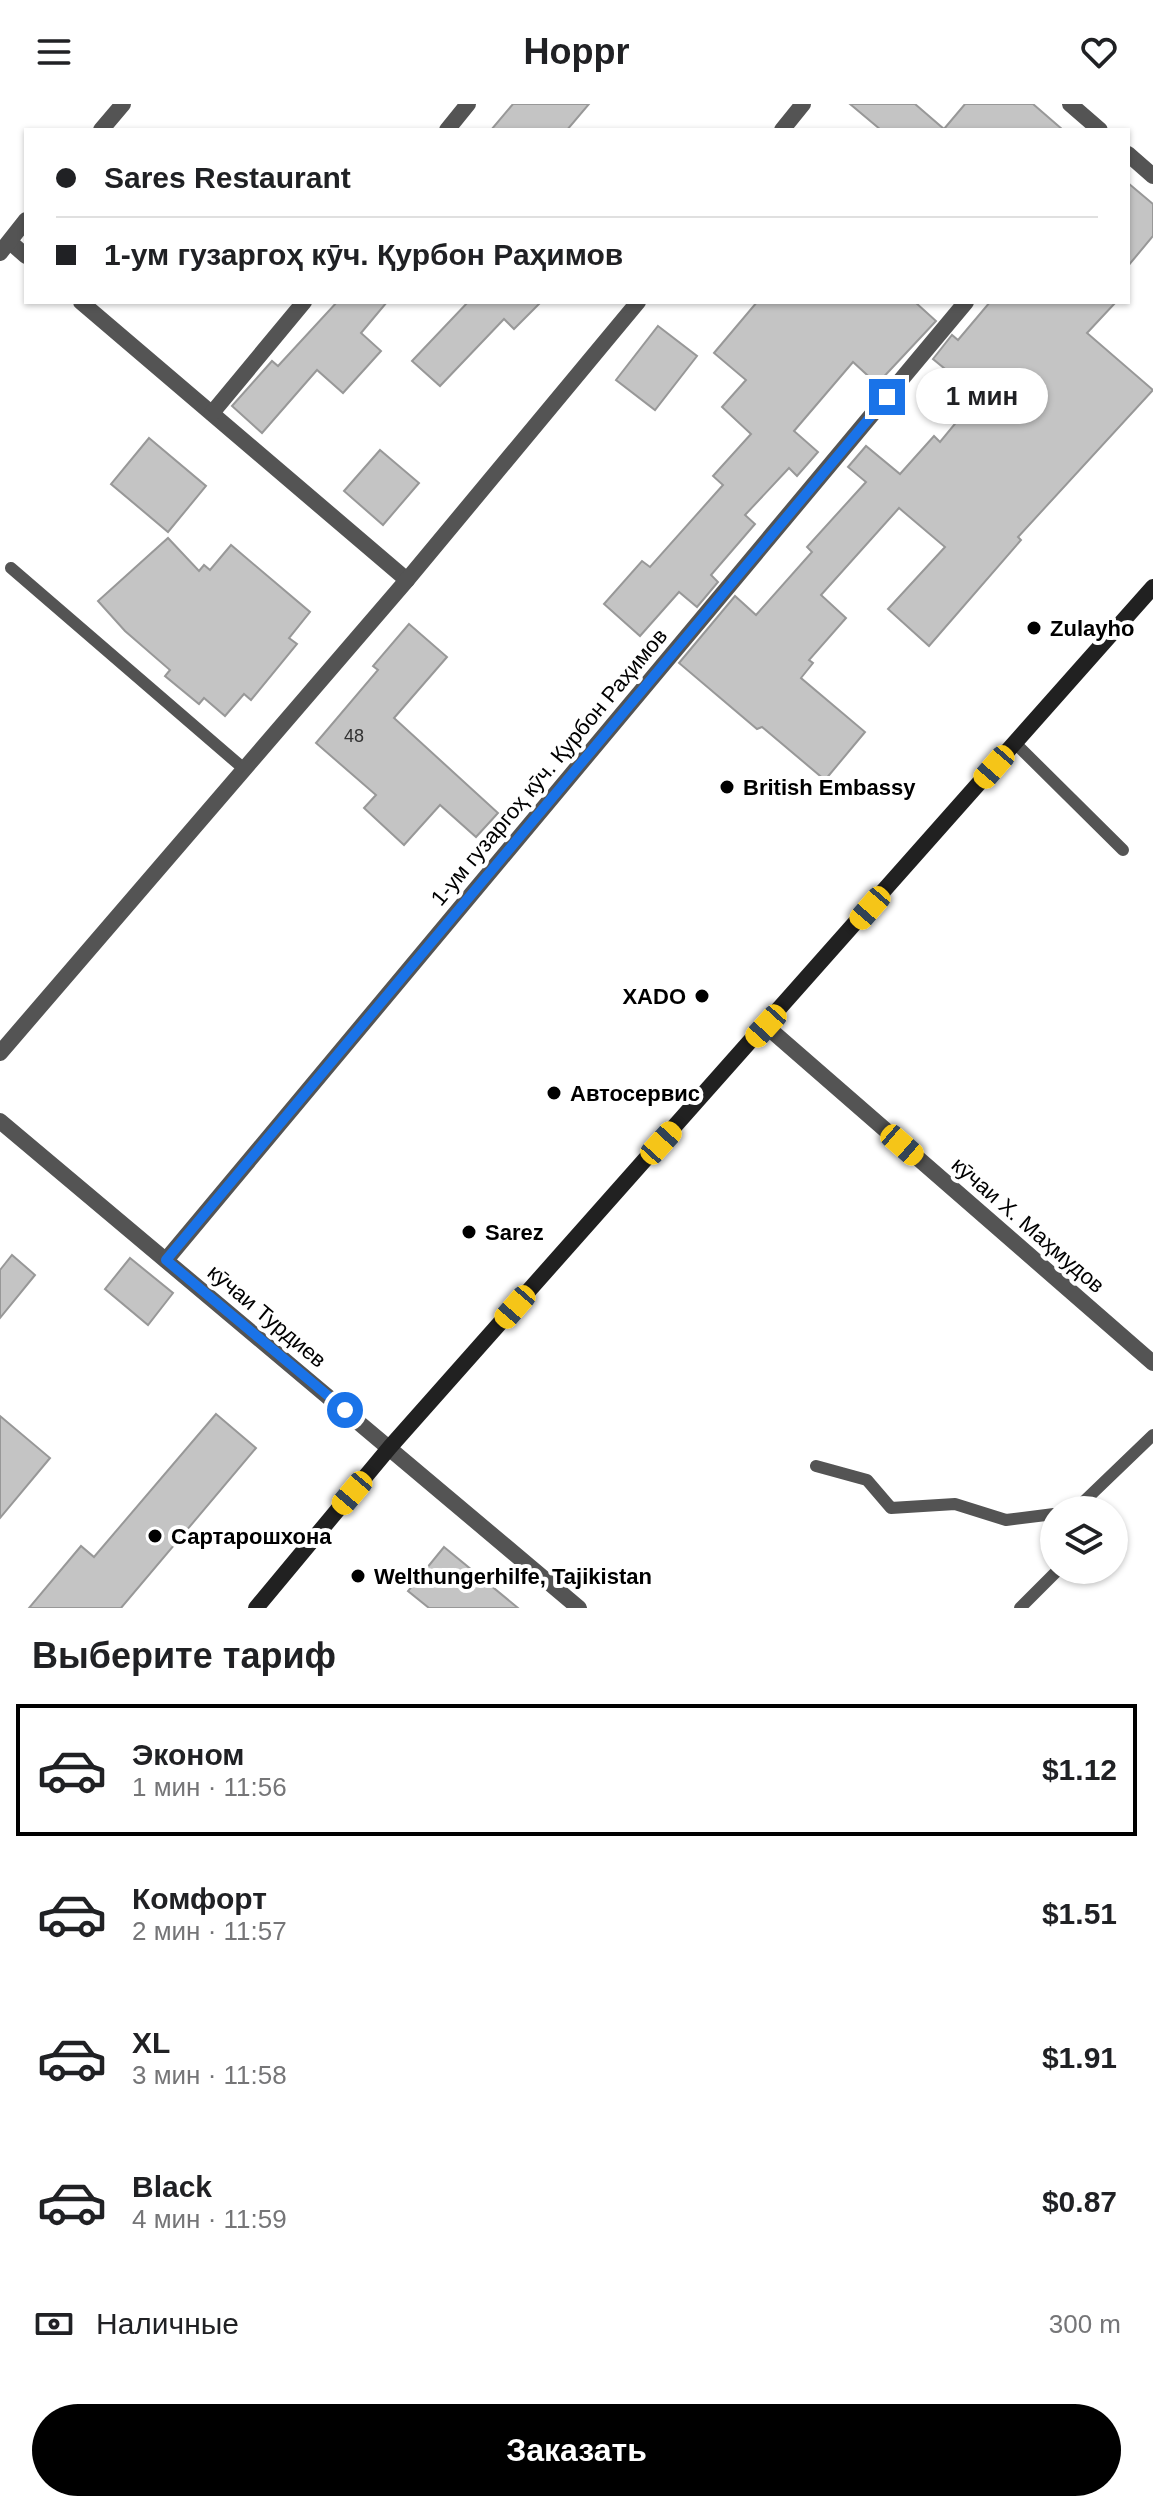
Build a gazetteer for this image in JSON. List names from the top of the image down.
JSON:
{
  "streets": {
    "street": ["1-ум гузаргоҳ кӯч. Қурбон Раҳимов", "кӯчаи Х. Маҳмудов", "кӯчаи Турдиев"]
  },
  "crossings": [
    ["1-ум гузаргоҳ кӯч. Қурбон Раҳимов", "кӯчаи Турдиев"]
  ],
  "places": [
    "Zulayho",
    "British Embassy",
    "XADO",
    "Автосервис",
    "Sarez",
    "Сартарошхона",
    "Welthungerhilfe, Tajikistan"
  ],
  "house_numbers": ["48"],
  "page": {
    "header": "Hoppr",
    "banner": ["Sares Restaurant", "1-ум гузаргоҳ кӯч. Қурбон Раҳимов"],
    "bubble": "1 мин",
    "heading": "Выберите тариф",
    "list": [
      {
        "name": "Эконом",
        "note": "1 мин · 11:56",
        "value": "$1.12"
      },
      {
        "name": "Комфорт",
        "note": "2 мин · 11:57",
        "value": "$1.51"
      },
      {
        "name": "XL",
        "note": "3 мин · 11:58",
        "value": "$1.91"
      },
      {
        "name": "Black",
        "note": "4 мин · 11:59",
        "value": "$0.87"
      }
    ],
    "pay": ["Наличные", "300 m"],
    "buttons": "Заказать"
  }
}
